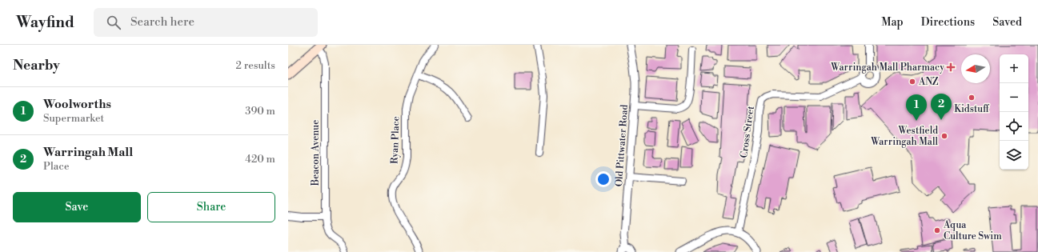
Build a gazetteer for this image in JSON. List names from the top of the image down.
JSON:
{
  "streets": {
    "street": [
      "Cross Street",
      "Ryan Place",
      "Old Pittwater Road",
      "Beacon Avenue"
    ]
  },
  "places": {
    "health": ["Warringah Mall Pharmacy"],
    "other": [
      "ANZ",
      "Kidstuff",
      "Westfield Warringah Mall",
      "Aqua Culture Swim"
    ]
  },
  "north": "left",
  "page": {
    "header": "Wayfind",
    "search": "Search here",
    "nav": ["Map", "Directions", "Saved"],
    "heading": ["Nearby", "2 results"],
    "map_buttons": ["+", "−"],
    "list": [
      {
        "mark": "1",
        "name": "Woolworths",
        "note": "Supermarket",
        "value": "390 m"
      },
      {
        "mark": "2",
        "name": "Warringah Mall",
        "note": "Place",
        "value": "420 m"
      }
    ],
    "pins": ["2", "1"],
    "buttons": ["Save", "Share"]
  }
}
